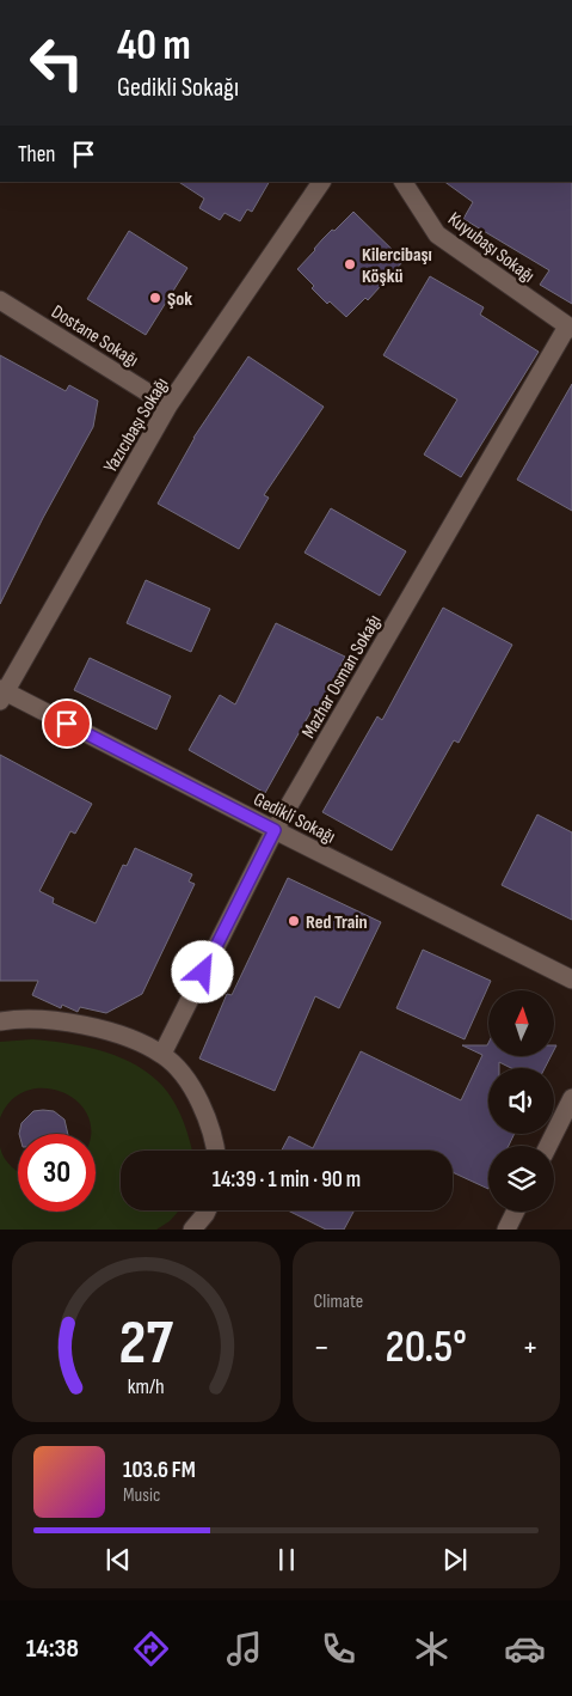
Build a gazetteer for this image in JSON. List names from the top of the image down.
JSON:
{
  "streets": {
    "street": [
      "Kuyubaşı Sokağı",
      "Dostane Sokağı",
      "Yazıcıbaşı Sokağı",
      "Mazhar Osman Sokağı",
      "Gedikli Sokağı"
    ]
  },
  "crossings": [
    ["Kuyubaşı Sokağı", "Mazhar Osman Sokağı"],
    ["Dostane Sokağı", "Yazıcıbaşı Sokağı"],
    ["Yazıcıbaşı Sokağı", "Gedikli Sokağı"],
    ["Mazhar Osman Sokağı", "Gedikli Sokağı"]
  ],
  "places": ["Kilercibaşı Köşkü", "Şok", "Red Train"],
  "north": "top",
  "page": {
    "turn": ["40 m", "Gedikli Sokağı"],
    "then": "Then",
    "limit": "30",
    "trip": "14:39 · 1 min · 90 m",
    "tile": "Climate",
    "heat": ["−", "20.5°", "+"],
    "song": ["103.6 FM", "Music"],
    "tabs": "14:38",
    "gauge": ["27", "km/h"]
  }
}
